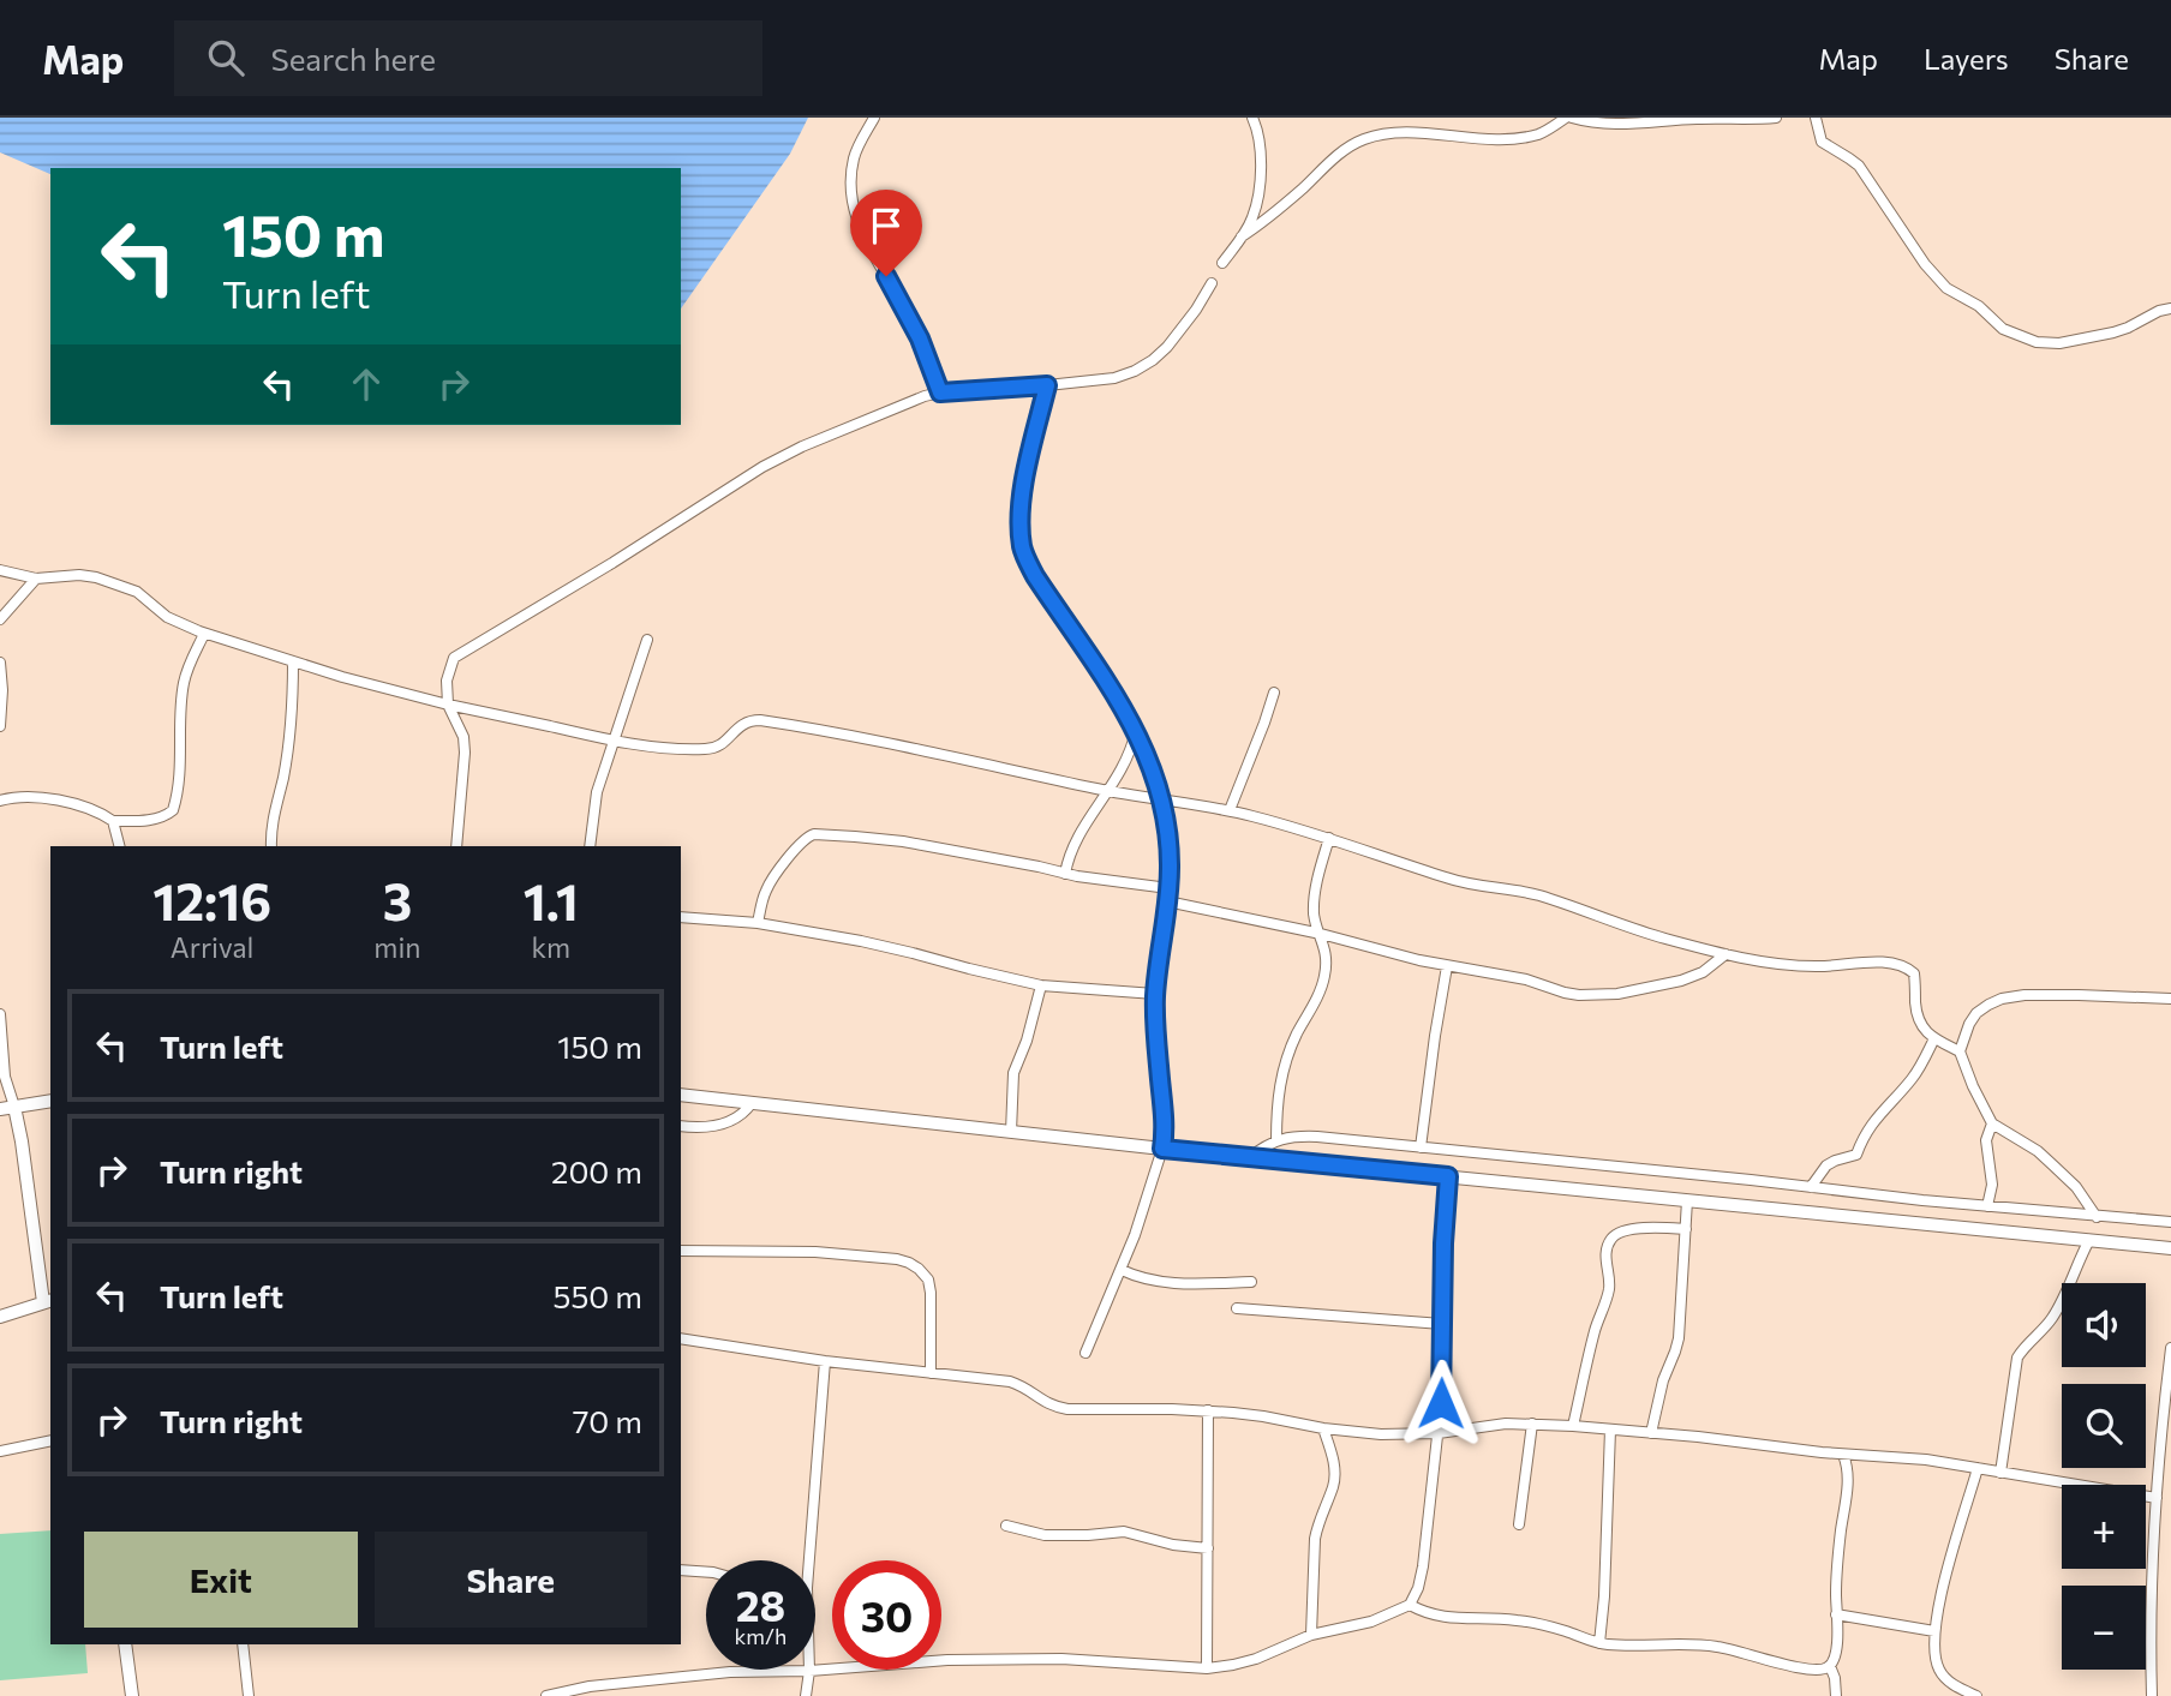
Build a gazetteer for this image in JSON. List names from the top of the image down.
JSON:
{
  "page": {
    "header": "Map",
    "search": "Search here",
    "nav": ["Map", "Layers", "Share"],
    "turn": ["150 m", "Turn left"],
    "eta": [
      "12:16",
      "Arrival",
      "3",
      "min",
      "1.1",
      "km"
    ],
    "list": [
      {
        "name": "Turn left",
        "value": "150 m"
      },
      {
        "name": "Turn right",
        "value": "200 m"
      },
      {
        "name": "Turn left",
        "value": "550 m"
      },
      {
        "name": "Turn right",
        "value": "70 m"
      }
    ],
    "map_buttons": ["+", "−"],
    "buttons": ["Exit", "Share"],
    "speed": "28 km/h",
    "limit": "30"
  }
}
